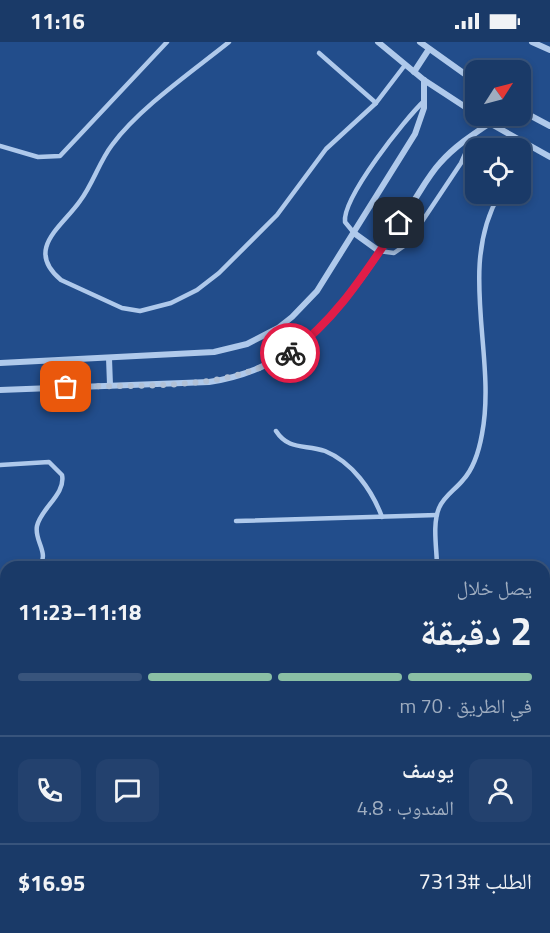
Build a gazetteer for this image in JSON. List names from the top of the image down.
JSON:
{
  "north": "top right",
  "page": {
    "status": "11:16",
    "heading": ["2 دقيقة", "يصل خلال", "11:18–11:23"],
    "panel": [
      "يوسف",
      "المندوب · 4.8",
      "الطلب #7313",
      "$16.95"
    ],
    "bar": "في الطريق · 70 m"
  }
}
